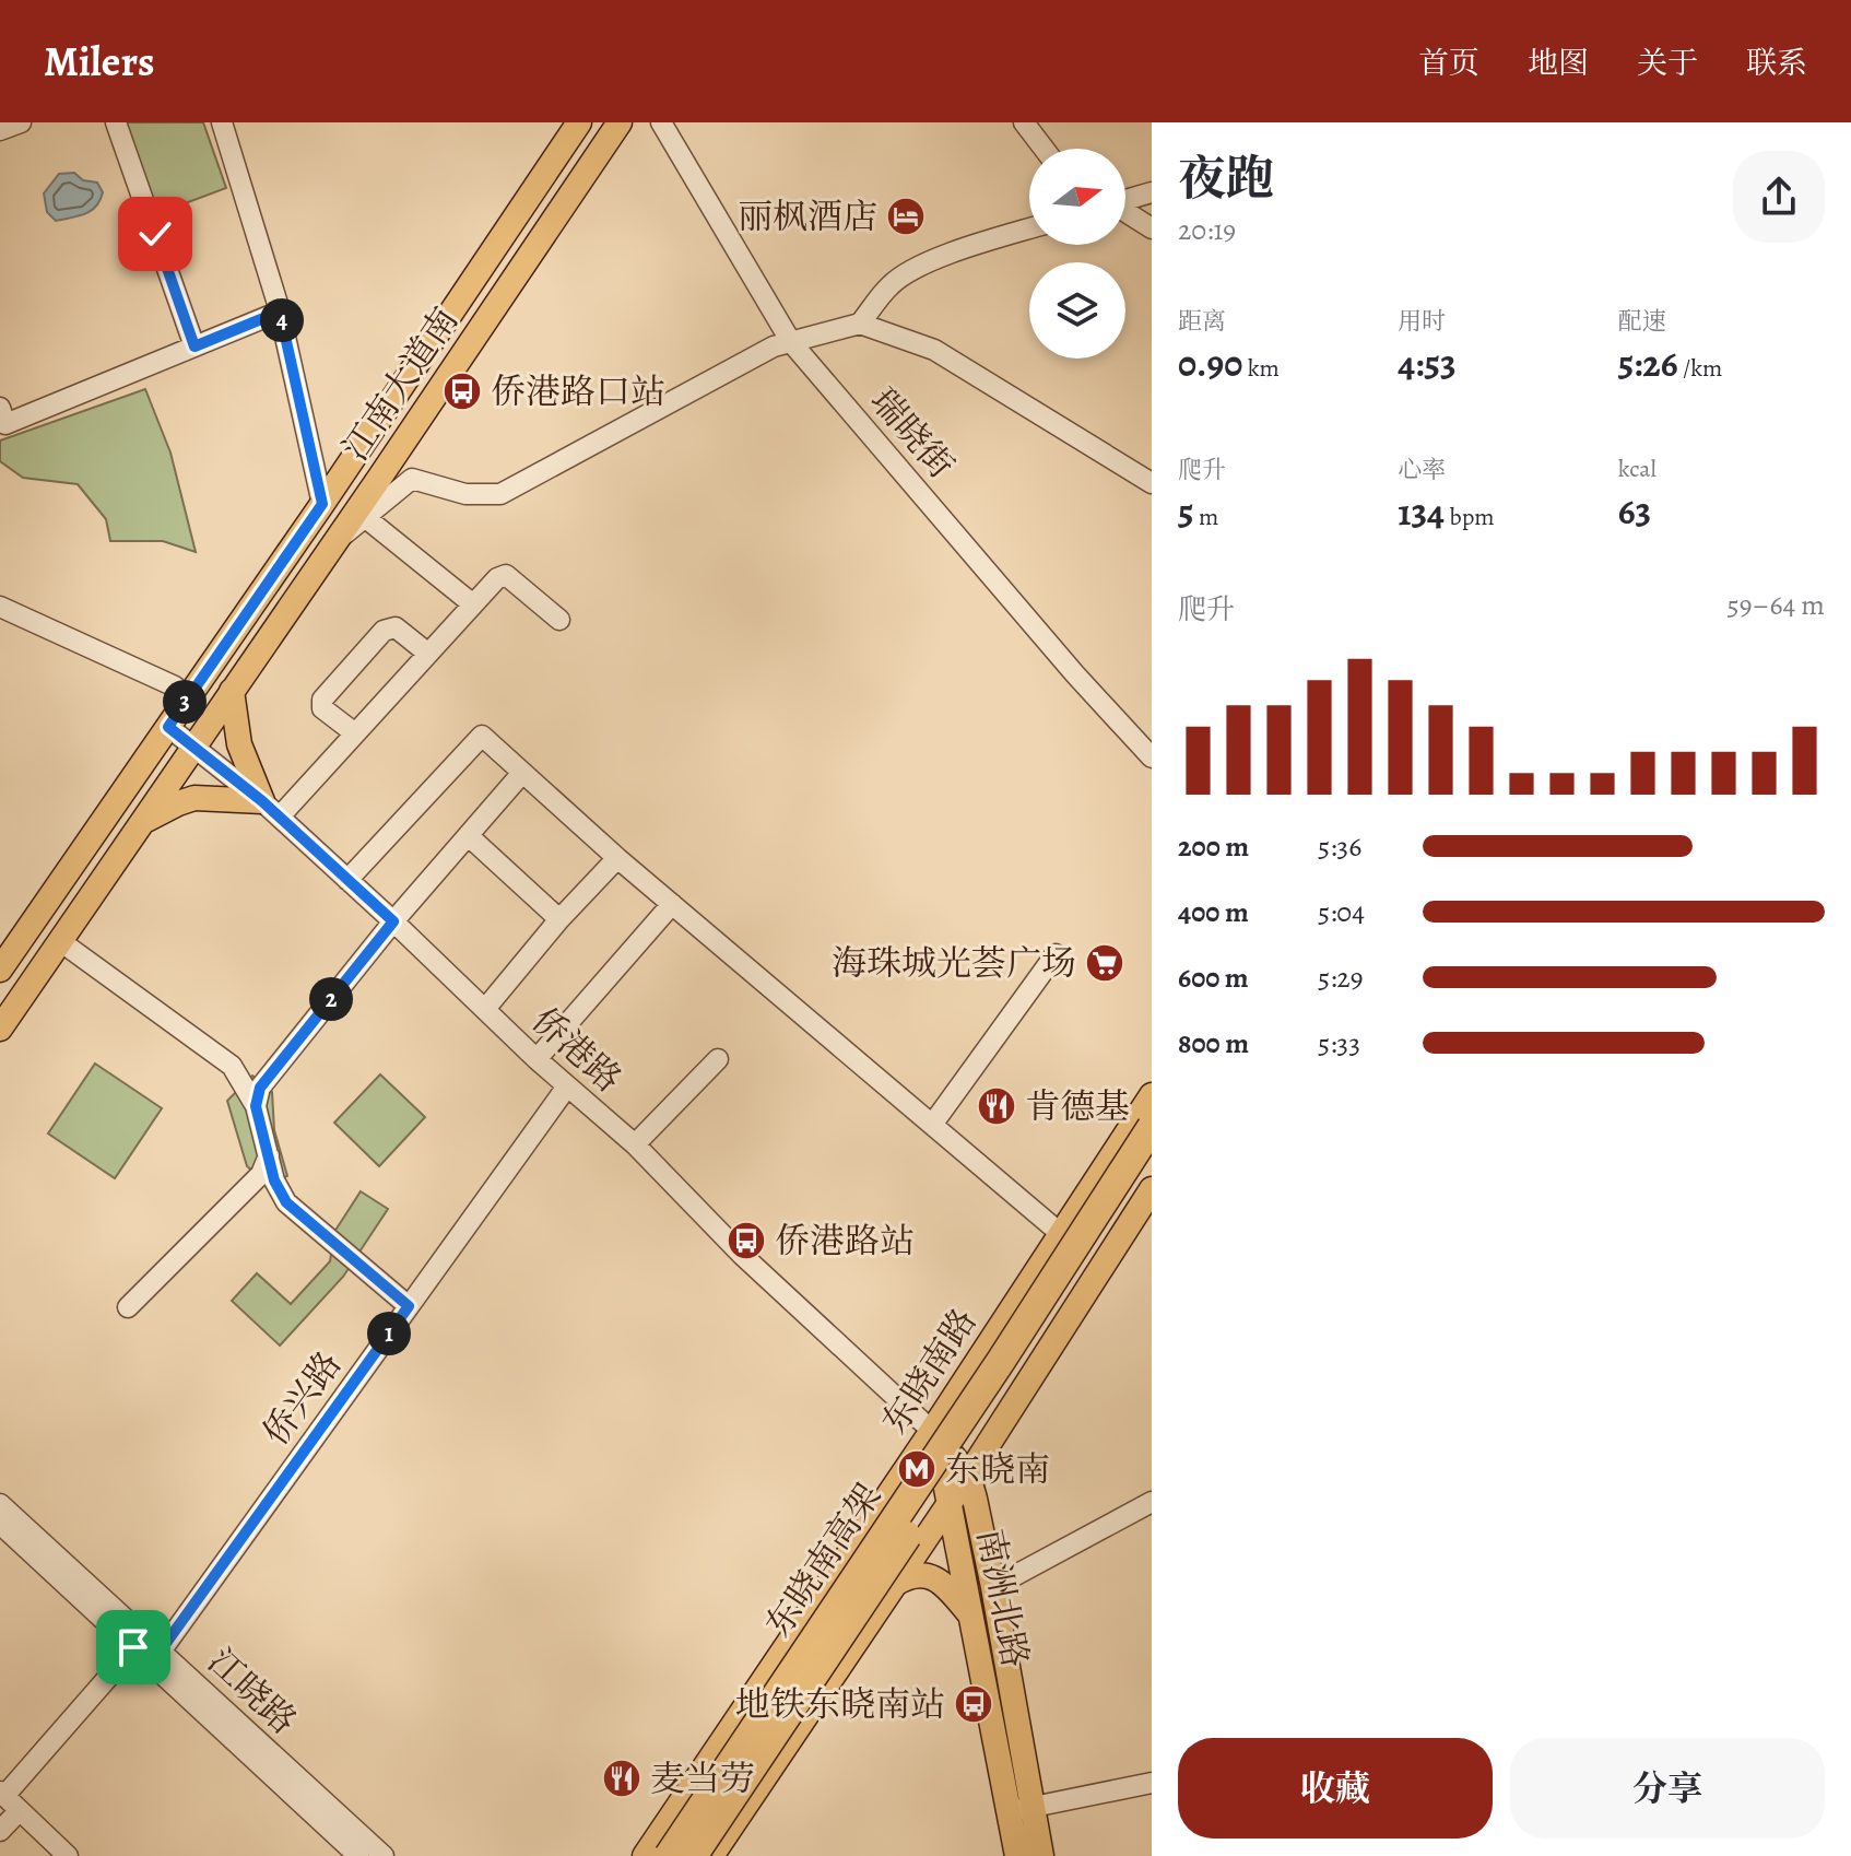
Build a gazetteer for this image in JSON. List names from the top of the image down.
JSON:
{
  "streets": {
    "highway": ["东晓南高架"],
    "main road": ["江南大道南", "东晓南路", "南洲北路"],
    "street": [
      "瑞晓街",
      "侨港路",
      "侨兴路",
      "江晓路"
    ]
  },
  "crossings": [
    ["江南大道南", "侨港路"],
    ["侨港路", "东晓南路"],
    ["侨港路", "侨兴路"],
    ["侨港路", "南洲北路"],
    ["东晓南路", "南洲北路"],
    ["侨兴路", "江晓路"]
  ],
  "places": {
    "hotel": ["丽枫酒店"],
    "bus stop": ["侨港路口站", "侨港路站", "地铁东晓南站"],
    "supermarket": ["海珠城光荟广场"],
    "restaurant": ["肯德基", "麦当劳"],
    "metro station": ["东晓南"]
  },
  "north": "right",
  "page": {
    "header": "Milers",
    "nav": [
      "首页",
      "地图",
      "关于",
      "联系"
    ],
    "heading": ["夜跑", "20:19"],
    "stats": [
      ["距离", "0.90 km"],
      ["用时", "4:53"],
      ["配速", "5:26 /km"],
      ["爬升", "5 m"],
      ["心率", "134 bpm"],
      ["kcal", "63"]
    ],
    "pins": [
      "4",
      "3",
      "2",
      "1"
    ],
    "chart": ["爬升", "59–64 m"],
    "list": [
      {
        "name": "200 m",
        "note": "5:36"
      },
      {
        "name": "400 m",
        "note": "5:04"
      },
      {
        "name": "600 m",
        "note": "5:29"
      },
      {
        "name": "800 m",
        "note": "5:33"
      }
    ],
    "buttons": ["收藏", "分享"]
  }
}
